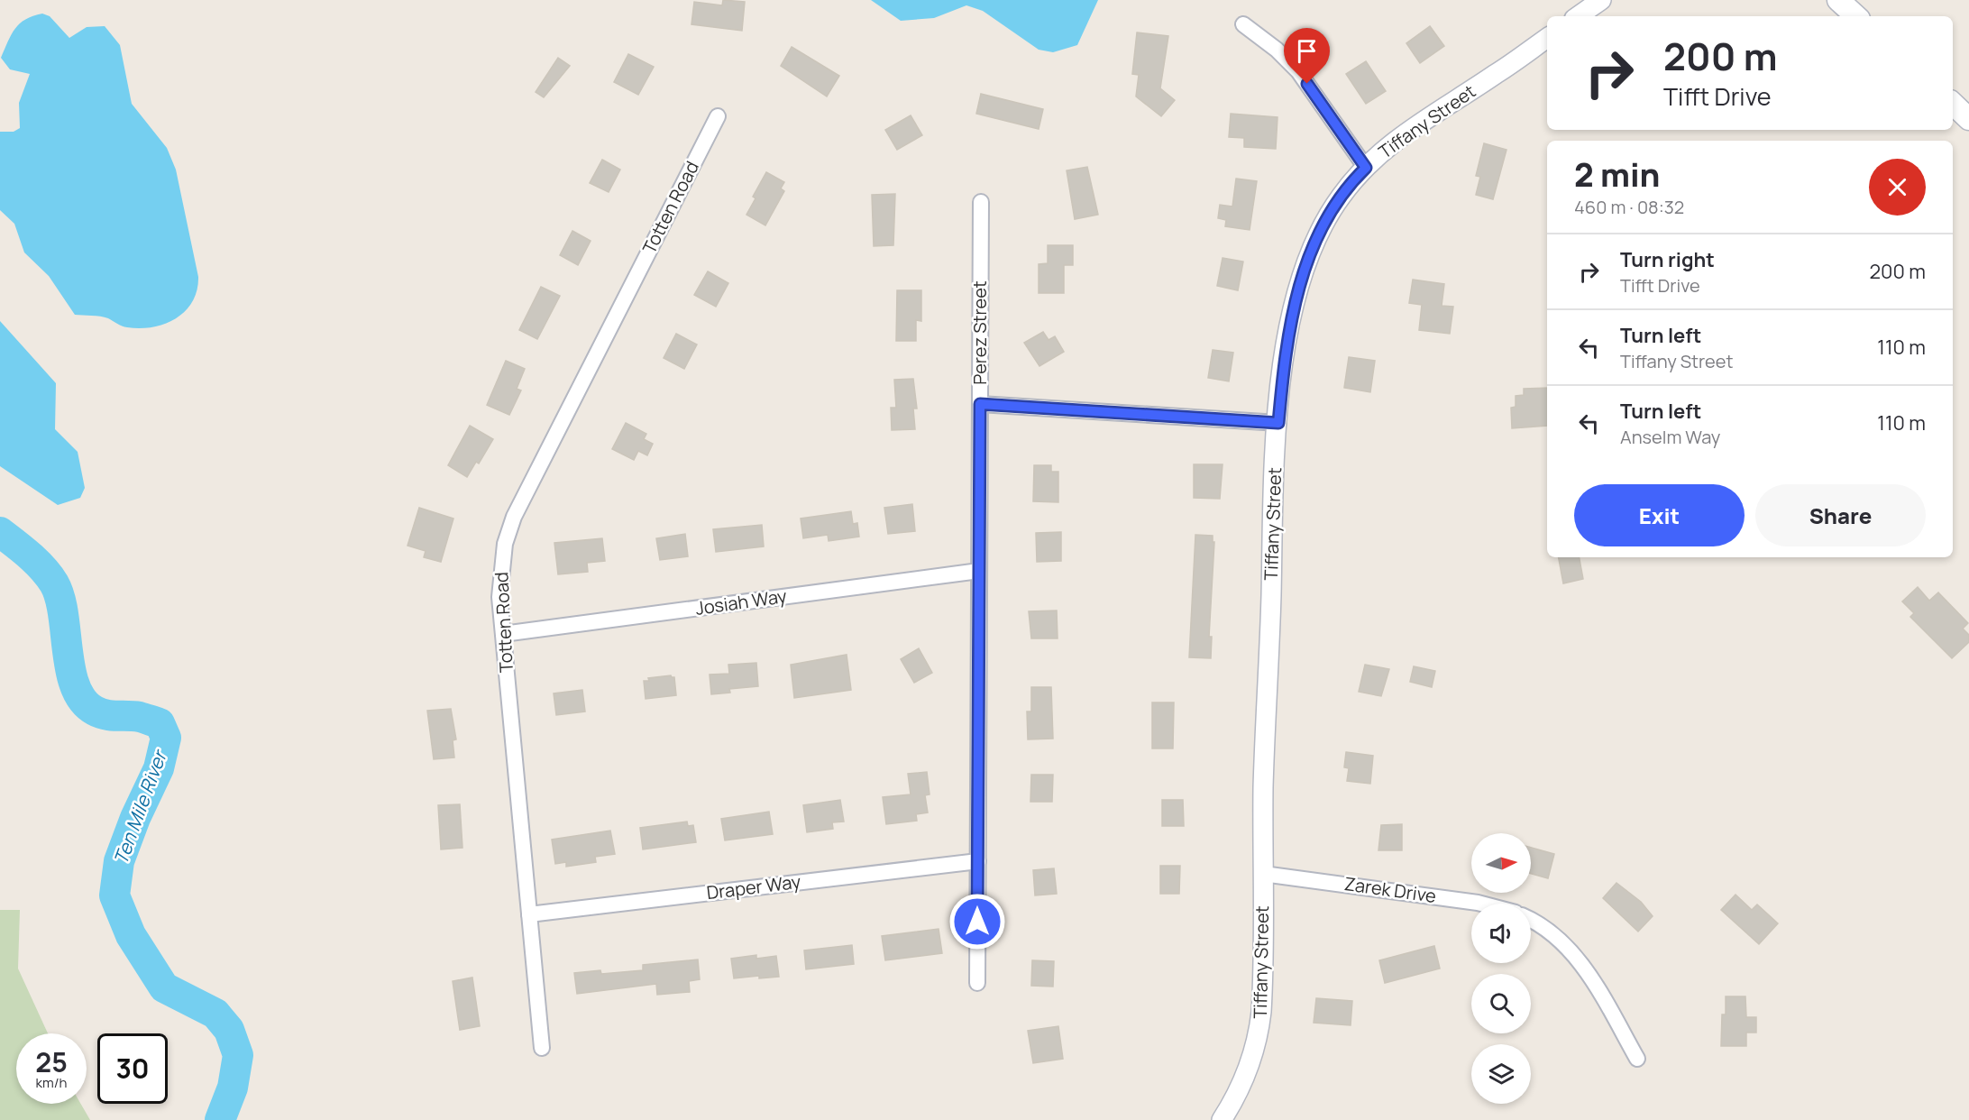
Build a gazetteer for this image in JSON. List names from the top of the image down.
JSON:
{
  "streets": {
    "street": [
      "Tiffany Street",
      "Totten Road",
      "Perez Street",
      "Josiah Way",
      "Draper Way",
      "Zarek Drive"
    ]
  },
  "crossings": [
    ["Tiffany Street", "Zarek Drive"],
    ["Totten Road", "Josiah Way"],
    ["Totten Road", "Draper Way"],
    ["Perez Street", "Josiah Way"],
    ["Perez Street", "Draper Way"]
  ],
  "water": ["Ten Mile River"],
  "north": "right",
  "page": {
    "turn": ["200 m", "Tifft Drive"],
    "heading": ["2 min", "460 m · 08:32"],
    "list": [
      {
        "name": "Turn right",
        "note": "Tifft Drive",
        "value": "200 m"
      },
      {
        "name": "Turn left",
        "note": "Tiffany Street",
        "value": "110 m"
      },
      {
        "name": "Turn left",
        "note": "Anselm Way",
        "value": "110 m"
      }
    ],
    "buttons": ["Exit", "Share"],
    "speed": "25 km/h",
    "limit": "30"
  }
}
